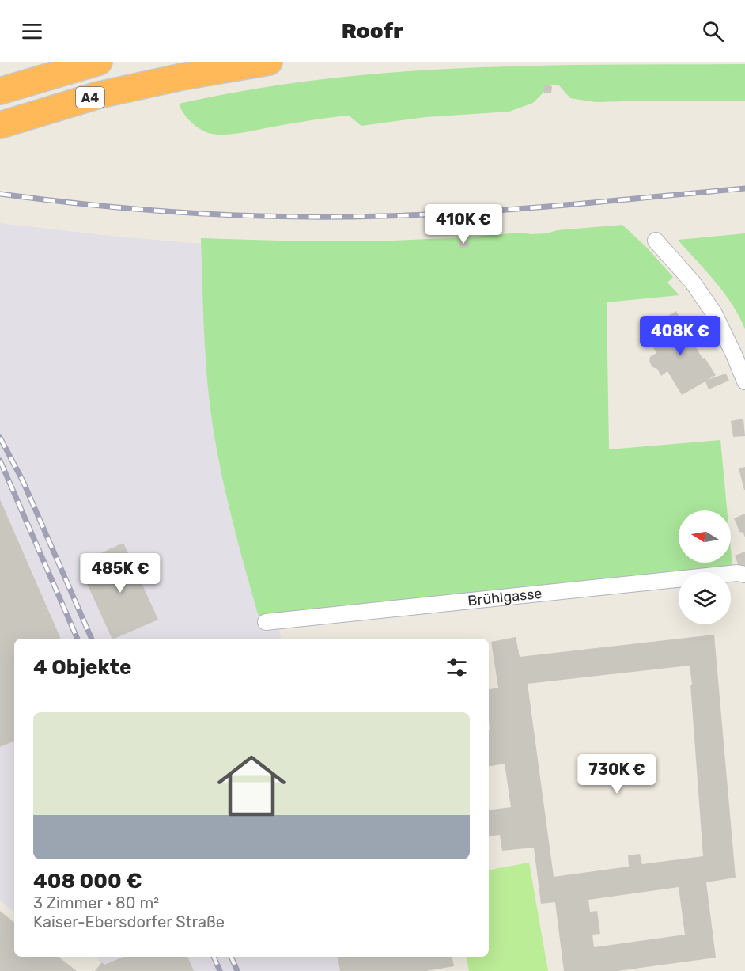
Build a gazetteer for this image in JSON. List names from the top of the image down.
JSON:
{
  "streets": {
    "highway": ["A4"],
    "street": ["Brühlgasse"]
  },
  "north": "left",
  "page": {
    "header": "Roofr",
    "price": [
      "410K €",
      "408K €",
      "485K €",
      "730K €"
    ],
    "heading": "4 Objekte",
    "list": [
      {
        "name": "408 000 €",
        "note": "3 Zimmer · 80 m² · Kaiser-Ebersdorfer Straße"
      }
    ]
  }
}
